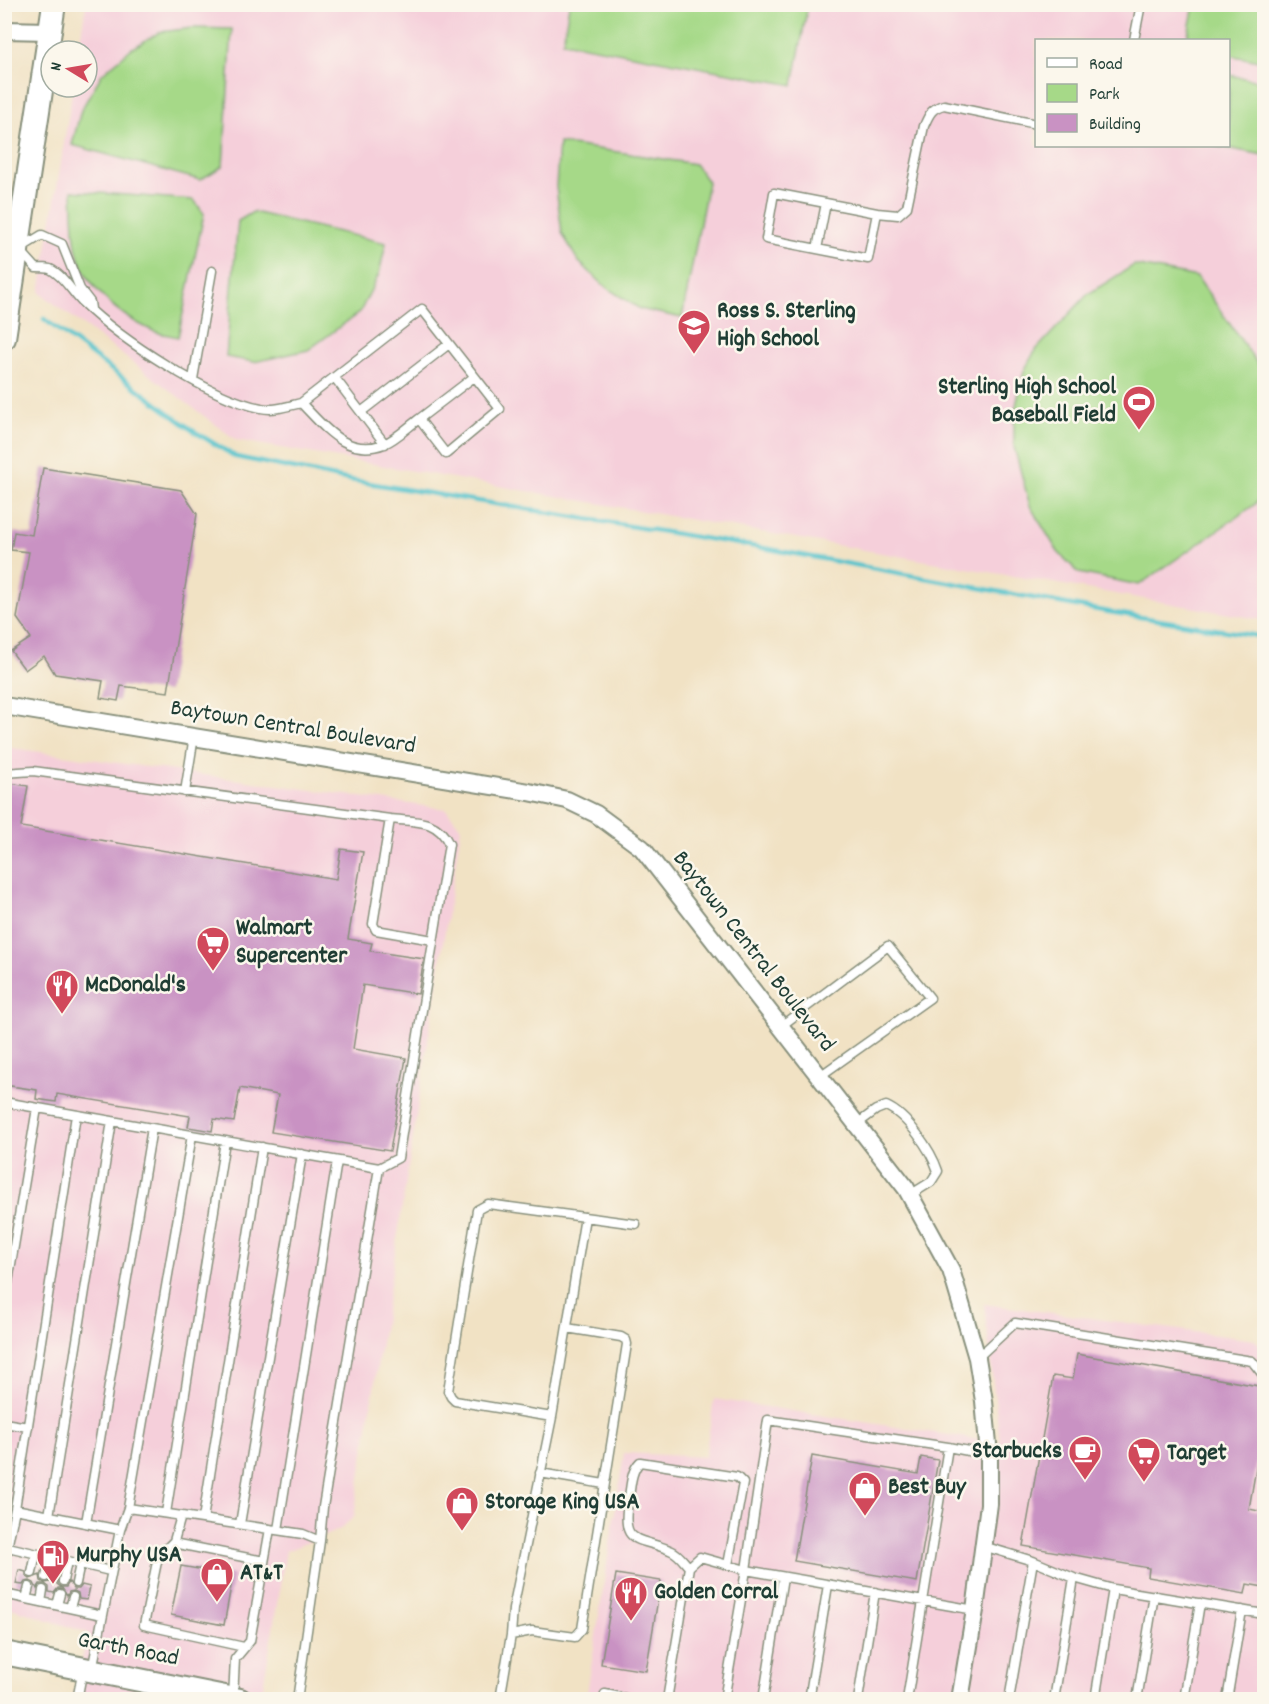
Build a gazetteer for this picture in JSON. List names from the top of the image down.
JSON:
{
  "streets": {
    "main road": ["Garth Road"],
    "street": ["Baytown Central Boulevard"]
  },
  "places": {
    "school or university": ["Ross S. Sterling High School"],
    "sports": ["Sterling High School Baseball Field"],
    "supermarket": ["Walmart Supercenter", "Target"],
    "restaurant": ["McDonald's", "Golden Corral"],
    "cafe": ["Starbucks"],
    "shop": ["Best Buy", "Storage King USA", "AT&T"],
    "fuel station": ["Murphy USA"]
  },
  "legend": ["Road", "Park", "Building"],
  "north": "left"
}
